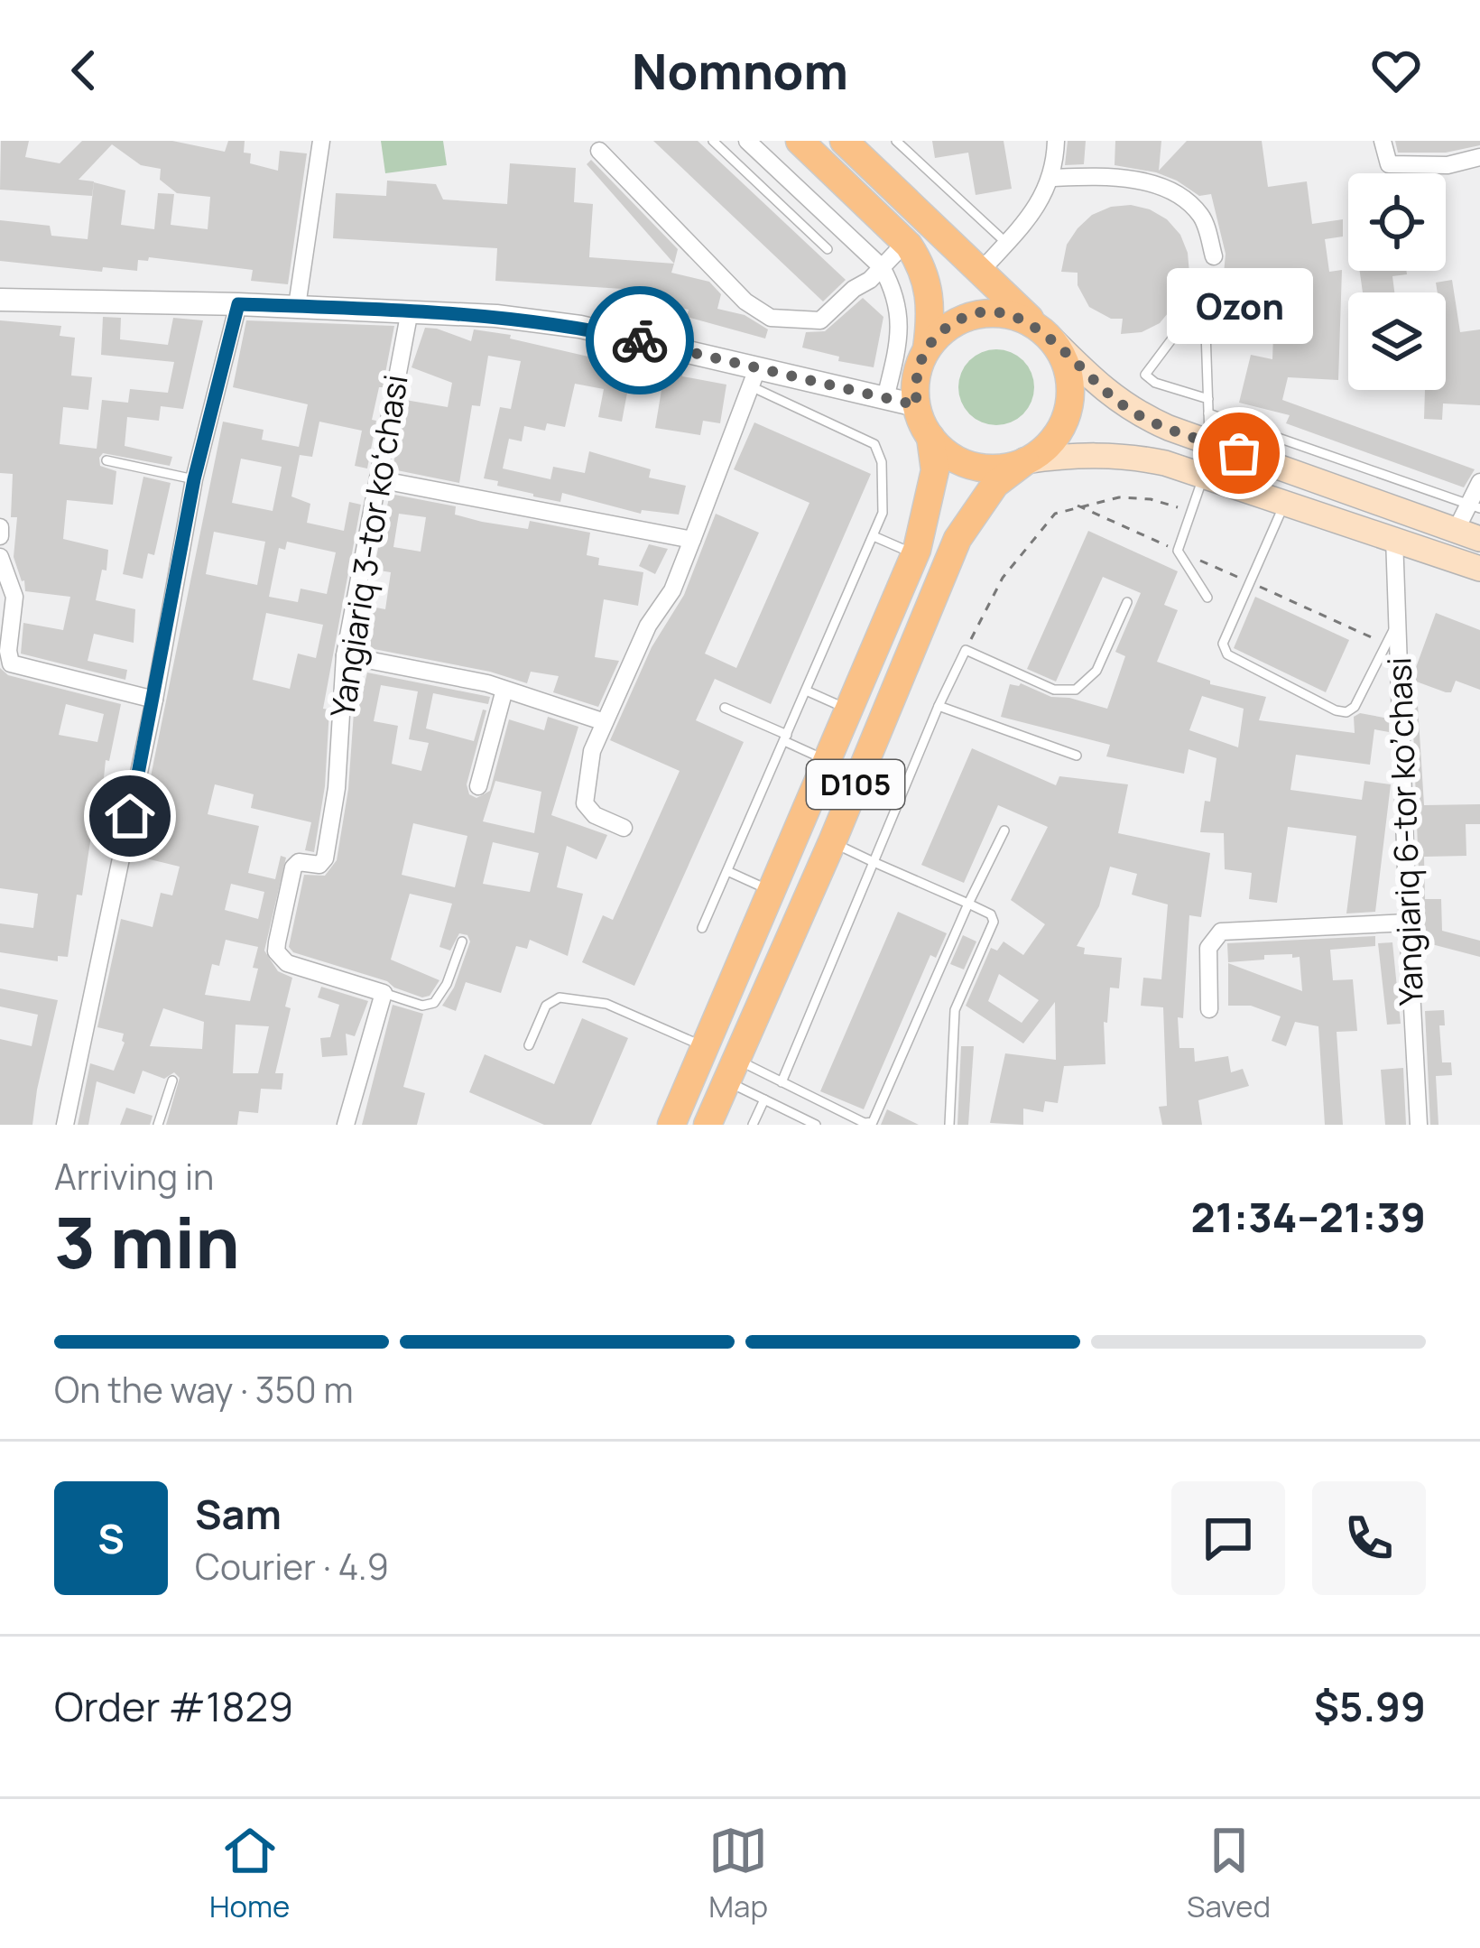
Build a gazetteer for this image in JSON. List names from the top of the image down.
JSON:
{
  "streets": {
    "main road": ["D105"],
    "street": ["Yangiariq 3-tor koʻchasi", "Yangiаriq 6-tor koʼchasi"]
  },
  "places": ["Ozon"],
  "page": {
    "header": "Nomnom",
    "bubble": "Ozon",
    "heading": ["3 min", "Arriving in", "21:34–21:39"],
    "panel": [
      "Sam",
      "Courier · 4.9",
      "Order #1829",
      "$5.99"
    ],
    "bar": "On the way · 350 m",
    "round": "S",
    "tabs": ["Home", "Map", "Saved"]
  }
}
